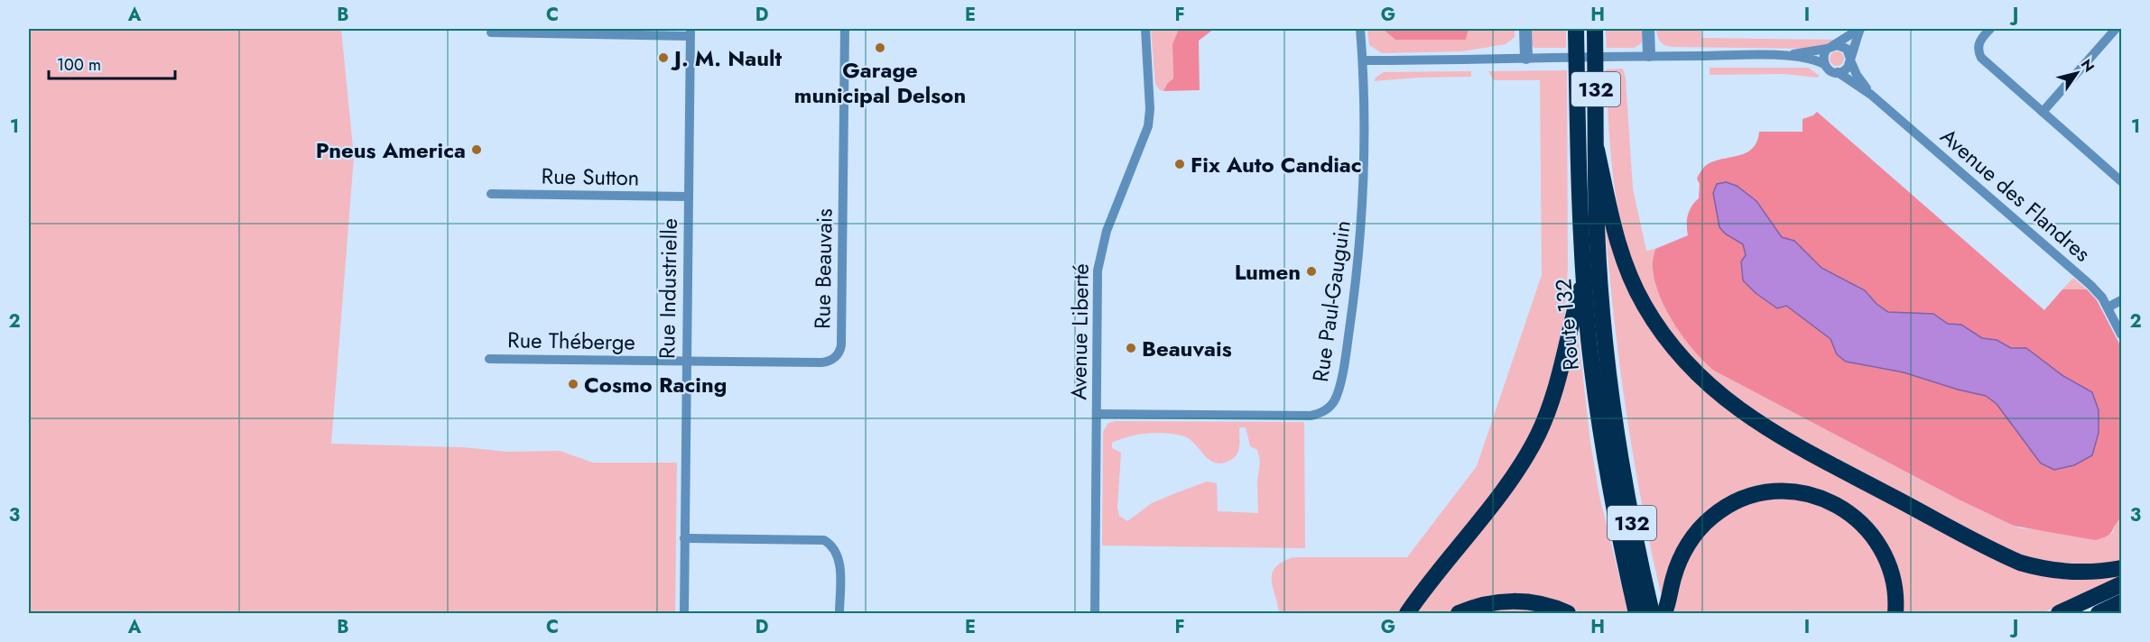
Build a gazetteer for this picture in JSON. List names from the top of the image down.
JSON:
{
  "streets": {
    "highway": ["132", "Route 132"],
    "street": [
      "Rue Sutton",
      "Avenue des Flandres",
      "Rue Beauvais",
      "Rue Industrielle",
      "Rue Paul-Gauguin",
      "Avenue Liberté",
      "Rue Théberge"
    ]
  },
  "crossings": [
    ["Rue Sutton", "Rue Industrielle"],
    ["Rue Beauvais", "Rue Industrielle"],
    ["Rue Beauvais", "Rue Théberge"],
    ["Rue Industrielle", "Rue Théberge"],
    ["Rue Paul-Gauguin", "Avenue Liberté"]
  ],
  "places": [
    "Garage municipal Delson",
    "J. M. Nault",
    "Pneus America",
    "Fix Auto Candiac",
    "Lumen",
    "Beauvais",
    "Cosmo Racing"
  ],
  "scale_bar": "100 m",
  "north": "top right",
  "grid": {
    "columns": [
      "A",
      "B",
      "C",
      "D",
      "E",
      "F",
      "G",
      "H",
      "I",
      "J"
    ],
    "rows": ["1", "2", "3"]
  }
}
